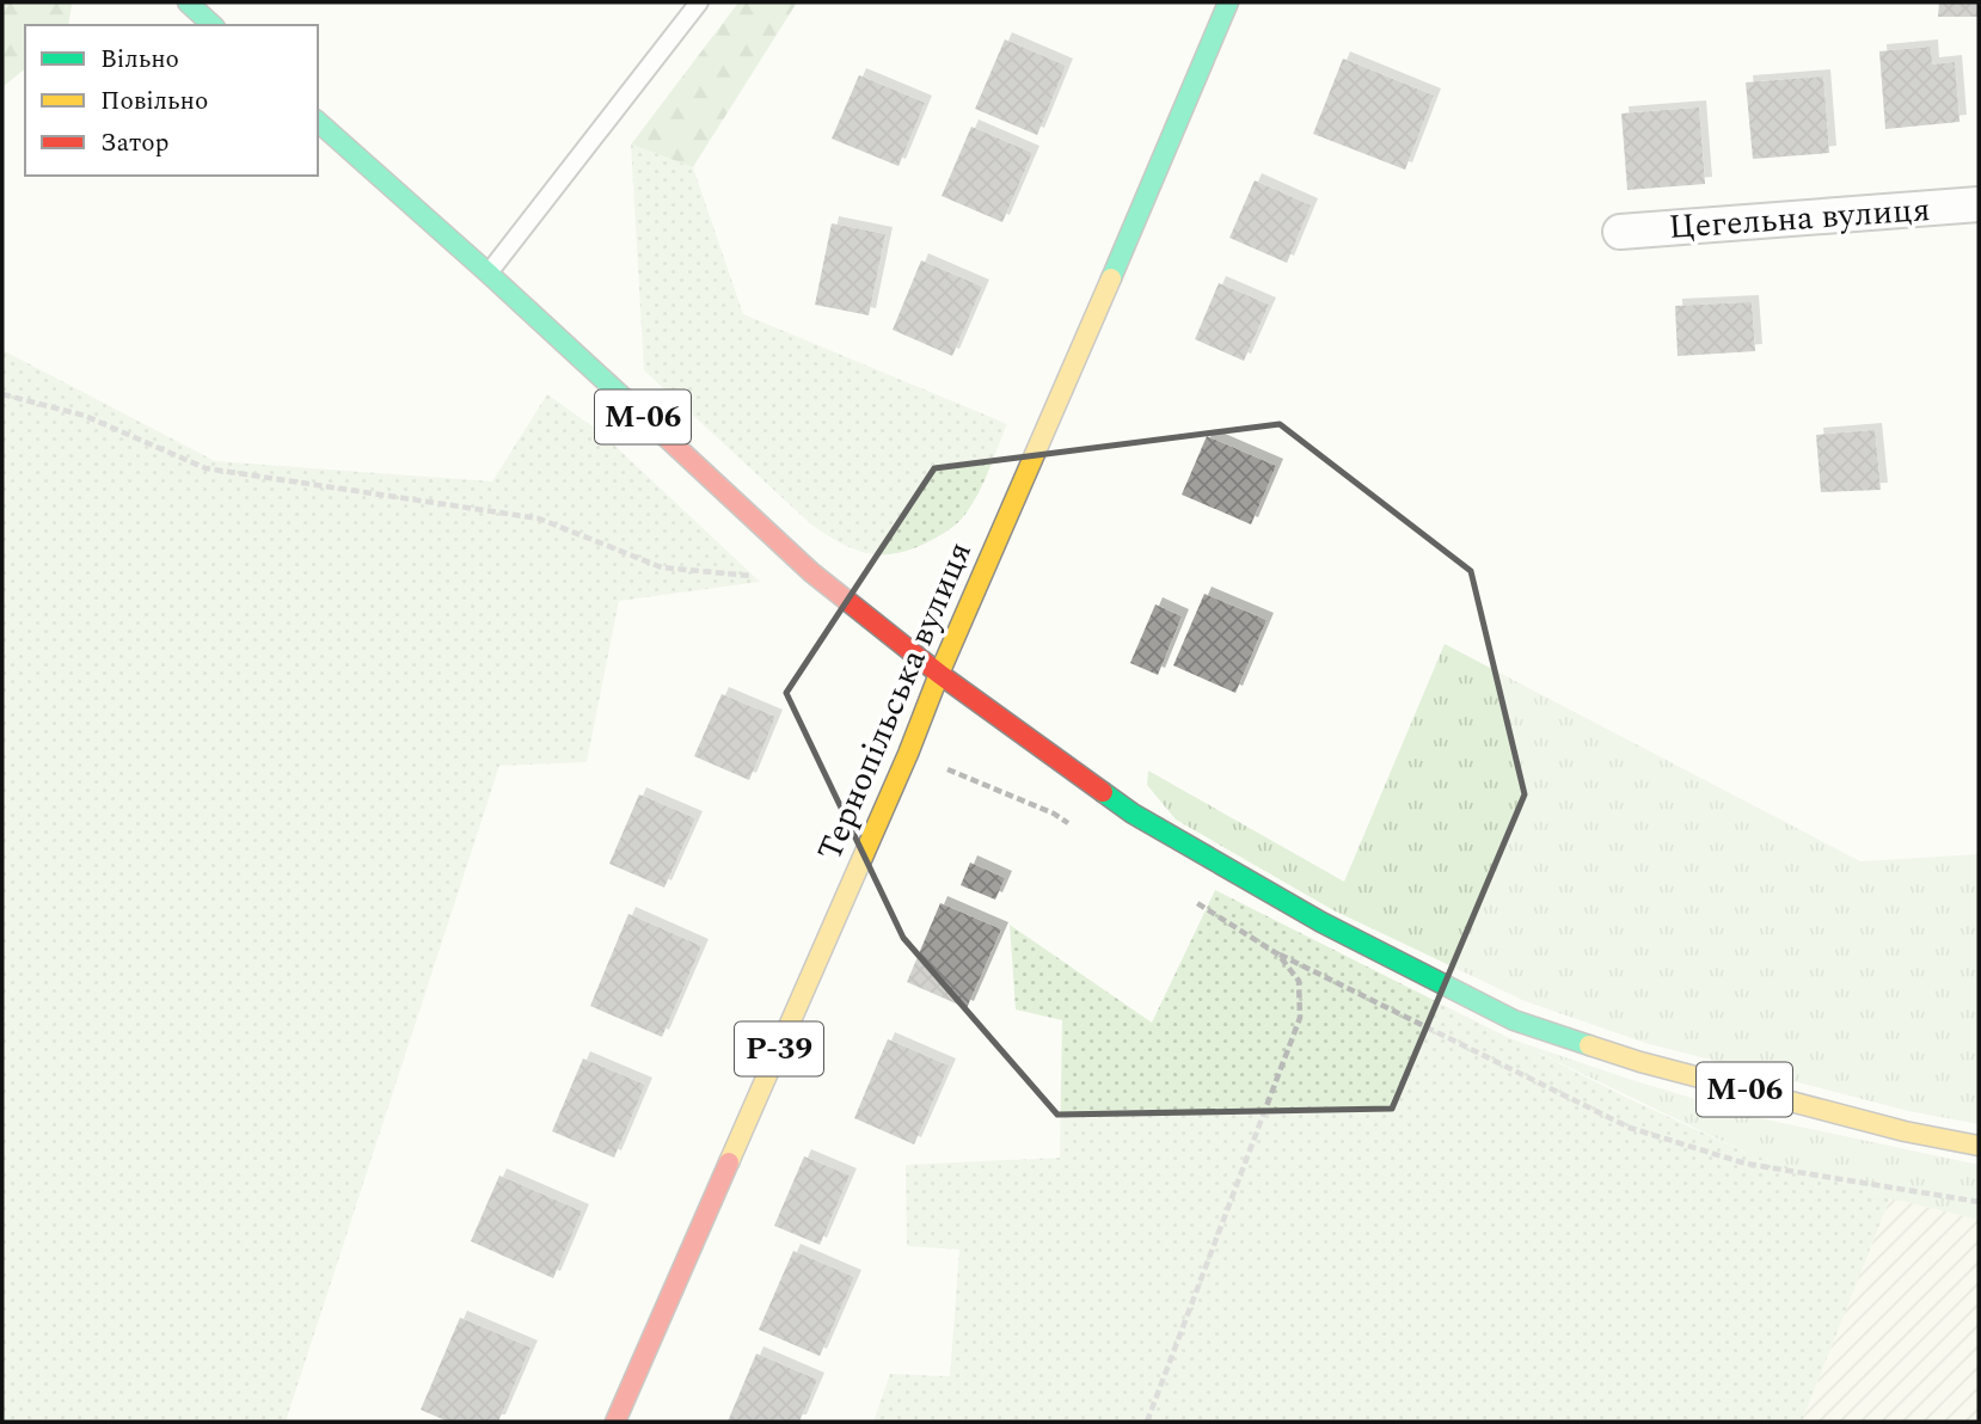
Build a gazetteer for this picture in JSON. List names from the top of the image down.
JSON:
{
  "streets": {
    "main road": ["М-06", "Тернопільська вулиця", "Р-39"],
    "street": ["Цегельна вулиця"]
  },
  "crossings": [
    ["М-06", "Тернопільська вулиця"]
  ],
  "legend": ["Вільно", "Повільно", "Затор"]
}
